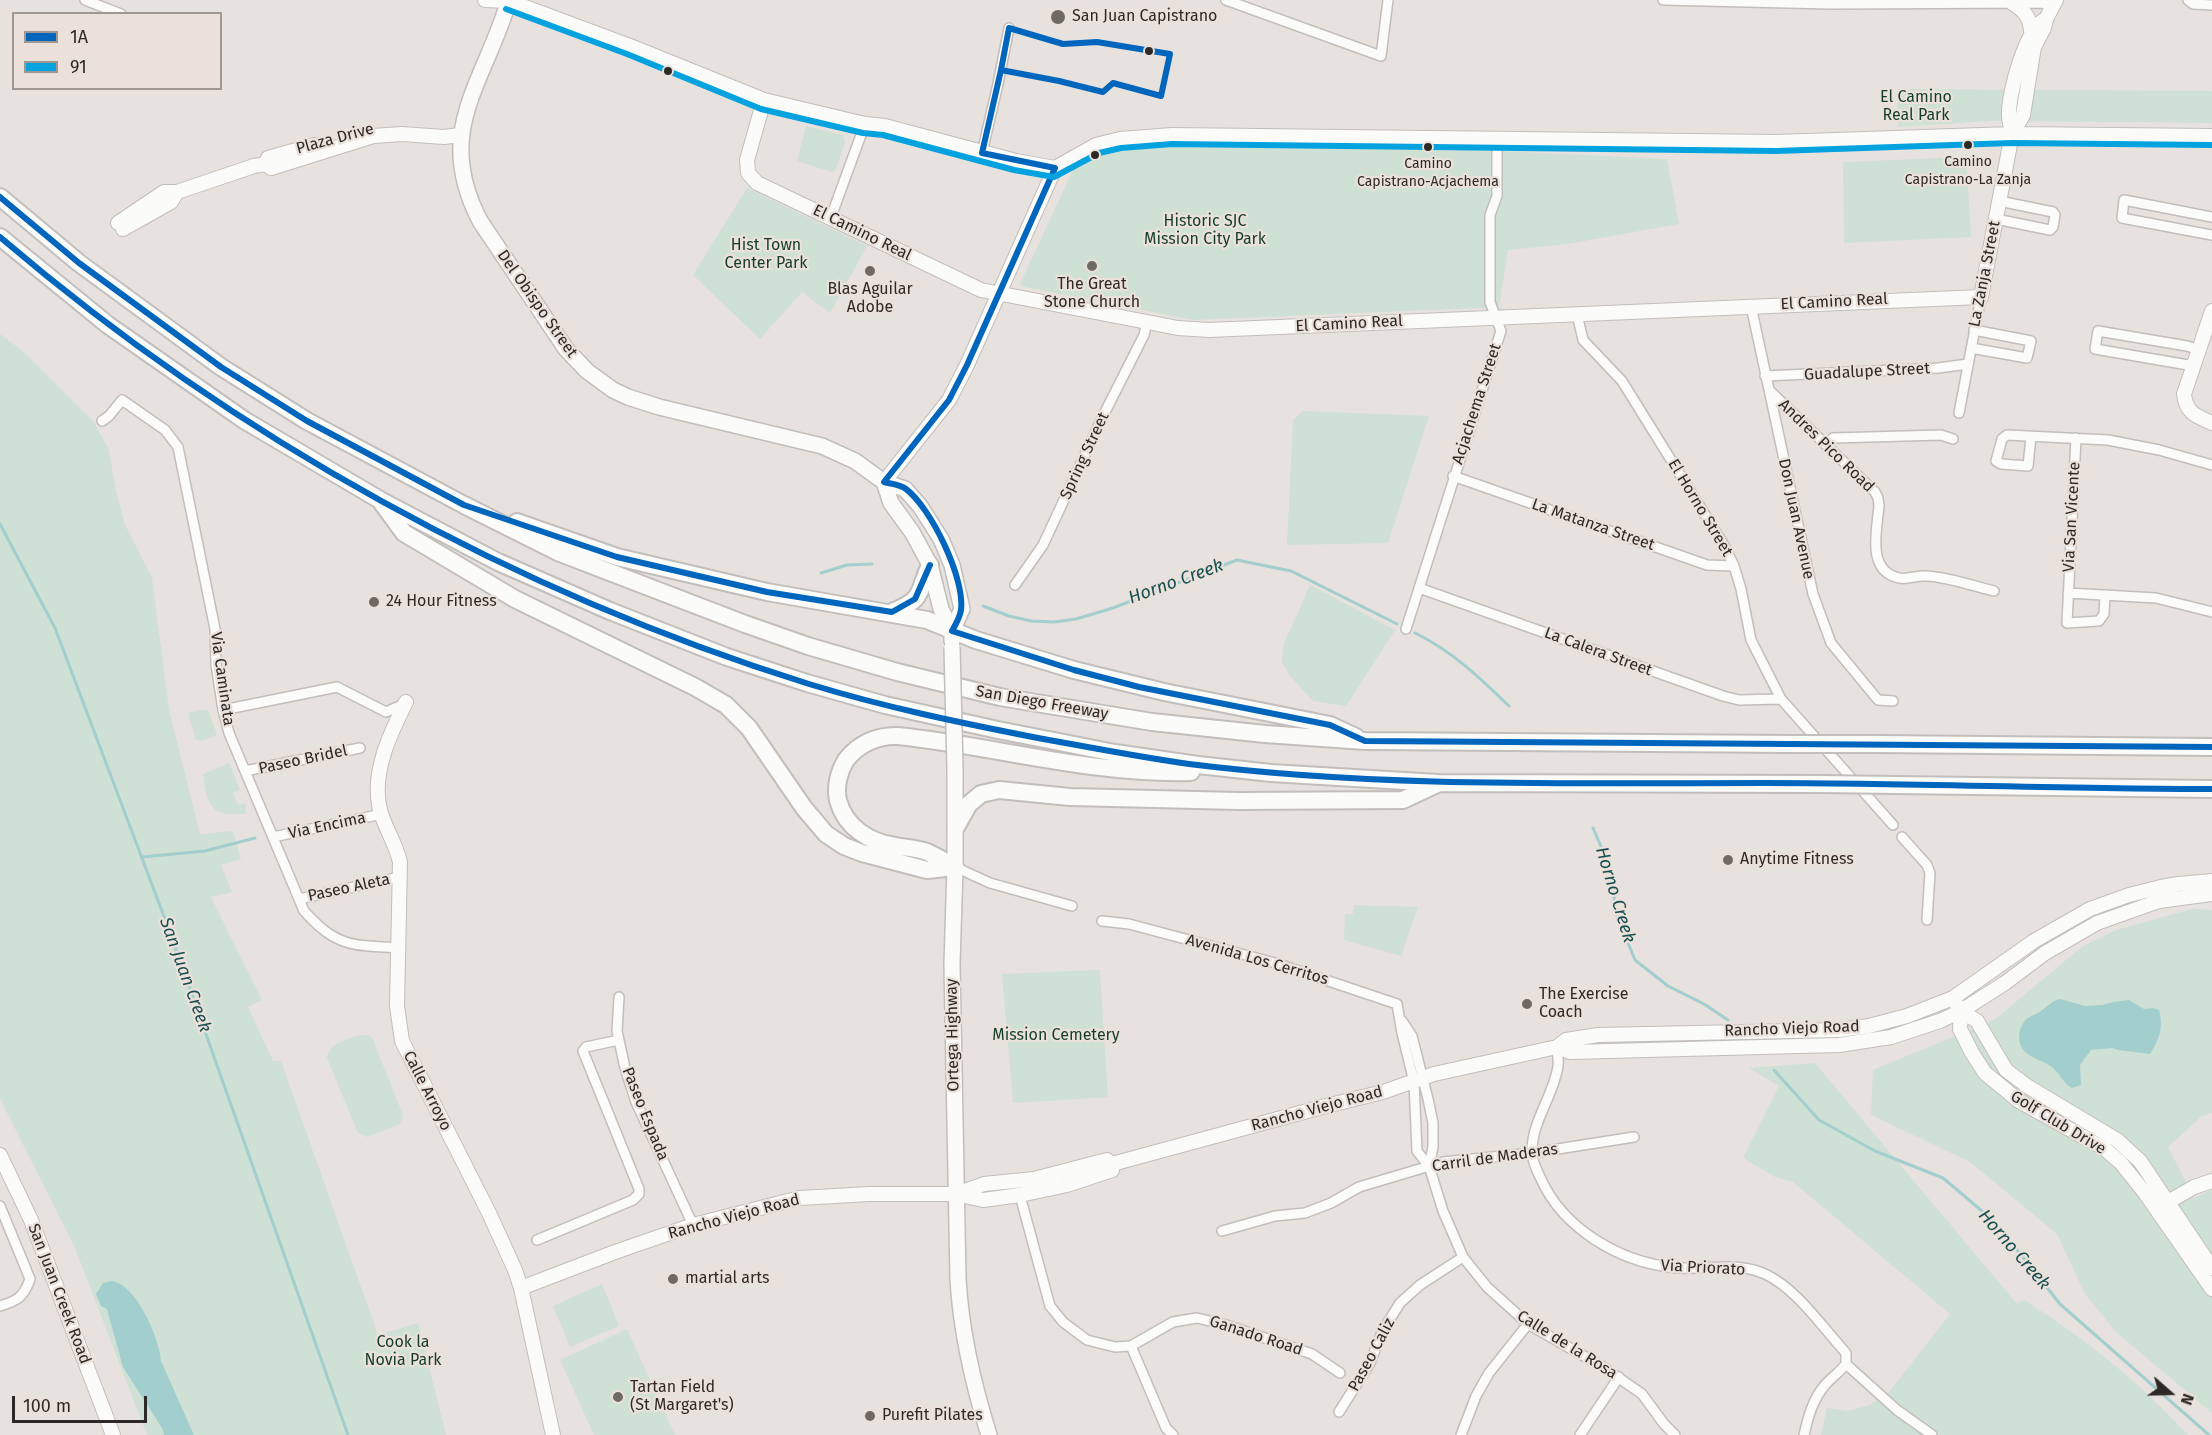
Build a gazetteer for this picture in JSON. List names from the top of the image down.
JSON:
{
  "streets": {
    "highway": ["San Diego Freeway"],
    "main road": [
      "Plaza Drive",
      "El Camino Real",
      "La Zanja Street",
      "Del Obispo Street",
      "Rancho Viejo Road",
      "Ortega Highway",
      "Calle Arroyo",
      "Golf Club Drive",
      "San Juan Creek Road"
    ],
    "street": [
      "Guadalupe Street",
      "Acjachema Street",
      "Andres Pico Road",
      "Spring Street",
      "El Horno Street",
      "Via San Vicente",
      "Don Juan Avenue",
      "La Matanza Street",
      "La Calera Street",
      "Via Caminata",
      "Paseo Bridel",
      "Via Encima",
      "Paseo Aleta",
      "Avenida Los Cerritos",
      "Paseo Espada",
      "Carril de Maderas",
      "Via Priorato",
      "Ganado Road",
      "Calle de la Rosa",
      "Paseo Caliz"
    ]
  },
  "crossings": [
    ["Plaza Drive", "Del Obispo Street"],
    ["El Camino Real", "La Zanja Street"],
    ["El Camino Real", "Acjachema Street"],
    ["El Camino Real", "Spring Street"],
    ["El Camino Real", "El Horno Street"],
    ["El Camino Real", "Don Juan Avenue"],
    ["La Zanja Street", "Guadalupe Street"],
    ["Del Obispo Street", "Ortega Highway"],
    ["Guadalupe Street", "Don Juan Avenue"],
    ["Acjachema Street", "La Matanza Street"],
    ["Acjachema Street", "La Calera Street"],
    ["Andres Pico Road", "Don Juan Avenue"],
    ["El Horno Street", "La Matanza Street"],
    ["El Horno Street", "La Calera Street"],
    ["Via Caminata", "Paseo Bridel"],
    ["Via Caminata", "Via Encima"],
    ["Via Caminata", "Paseo Aleta"],
    ["Via Caminata", "Calle Arroyo"],
    ["Via Encima", "Calle Arroyo"],
    ["Paseo Aleta", "Calle Arroyo"],
    ["Avenida Los Cerritos", "Rancho Viejo Road"],
    ["Avenida Los Cerritos", "Calle de la Rosa"],
    ["Rancho Viejo Road", "Ortega Highway"],
    ["Rancho Viejo Road", "Calle Arroyo"],
    ["Rancho Viejo Road", "Paseo Espada"],
    ["Rancho Viejo Road", "Golf Club Drive"],
    ["Rancho Viejo Road", "Calle de la Rosa"],
    ["Carril de Maderas", "Via Priorato"],
    ["Carril de Maderas", "Calle de la Rosa"],
    ["Calle de la Rosa", "Paseo Caliz"]
  ],
  "water": ["Horno Creek", "San Juan Creek"],
  "parks": [
    "El Camino Real Park",
    "Historic SJC Mission City Park",
    "Hist Town Center Park",
    "Mission Cemetery",
    "Cook la Novia Park"
  ],
  "places": [
    "San Juan Capistrano",
    "Camino Capistrano-La Zanja",
    "Camino Capistrano-Acjachema",
    "The Great Stone Church",
    "Blas Aguilar Adobe",
    "24 Hour Fitness",
    "Anytime Fitness",
    "The Exercise Coach",
    "martial arts",
    "Tartan Field (St Margaret's)",
    "Purefit Pilates"
  ],
  "lines": ["transit line 91", "transit line 1A"],
  "legend": ["1A", "91"],
  "scale_bar": "100 m",
  "north": "right"
}
